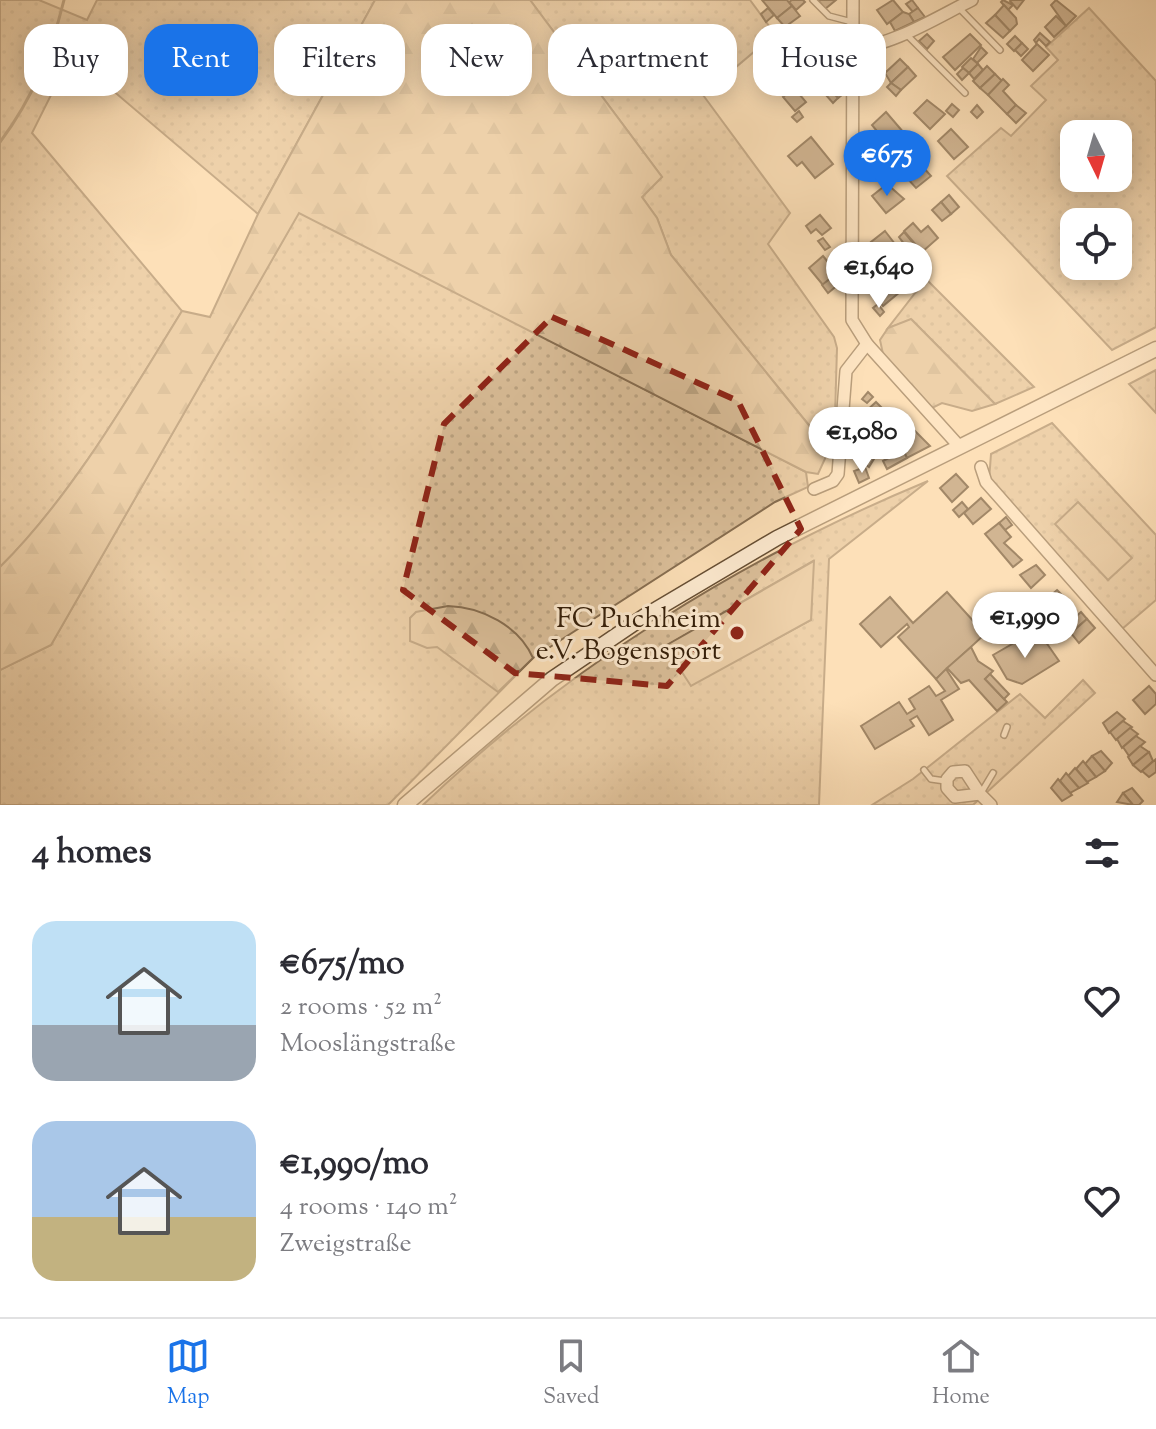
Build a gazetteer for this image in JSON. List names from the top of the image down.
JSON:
{
  "places": ["FC Puchheim e.V. Bogensport"],
  "north": "bottom",
  "page": {
    "chip": [
      "Buy",
      "Rent",
      "Filters",
      "New",
      "Apartment",
      "House"
    ],
    "price": [
      "€675",
      "€1,640",
      "€1,080",
      "€1,990"
    ],
    "heading": "4 homes",
    "list": [
      {
        "name": "€675/mo",
        "note": "2 rooms · 52 m² · Mooslängstraße"
      },
      {
        "name": "€1,990/mo",
        "note": "4 rooms · 140 m² · Zweigstraße"
      }
    ],
    "tabs": ["Map", "Saved", "Home"]
  }
}
